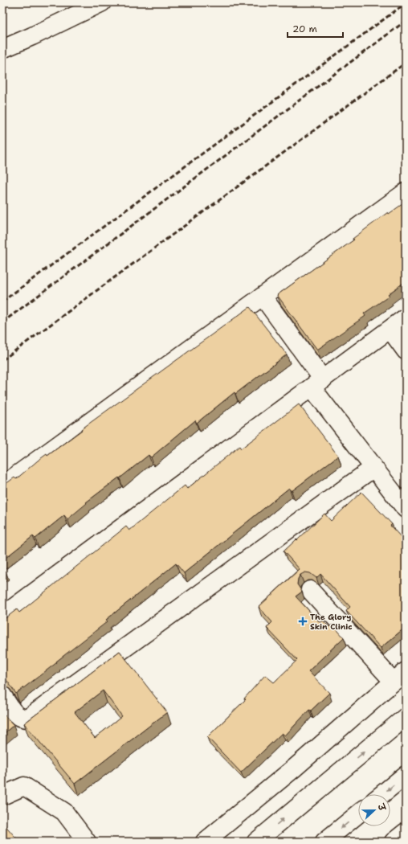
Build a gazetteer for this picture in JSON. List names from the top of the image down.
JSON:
{
  "places": {
    "health": ["The Glory Skin Clinic"]
  },
  "scale_bar": "20 m",
  "north": "right"
}
